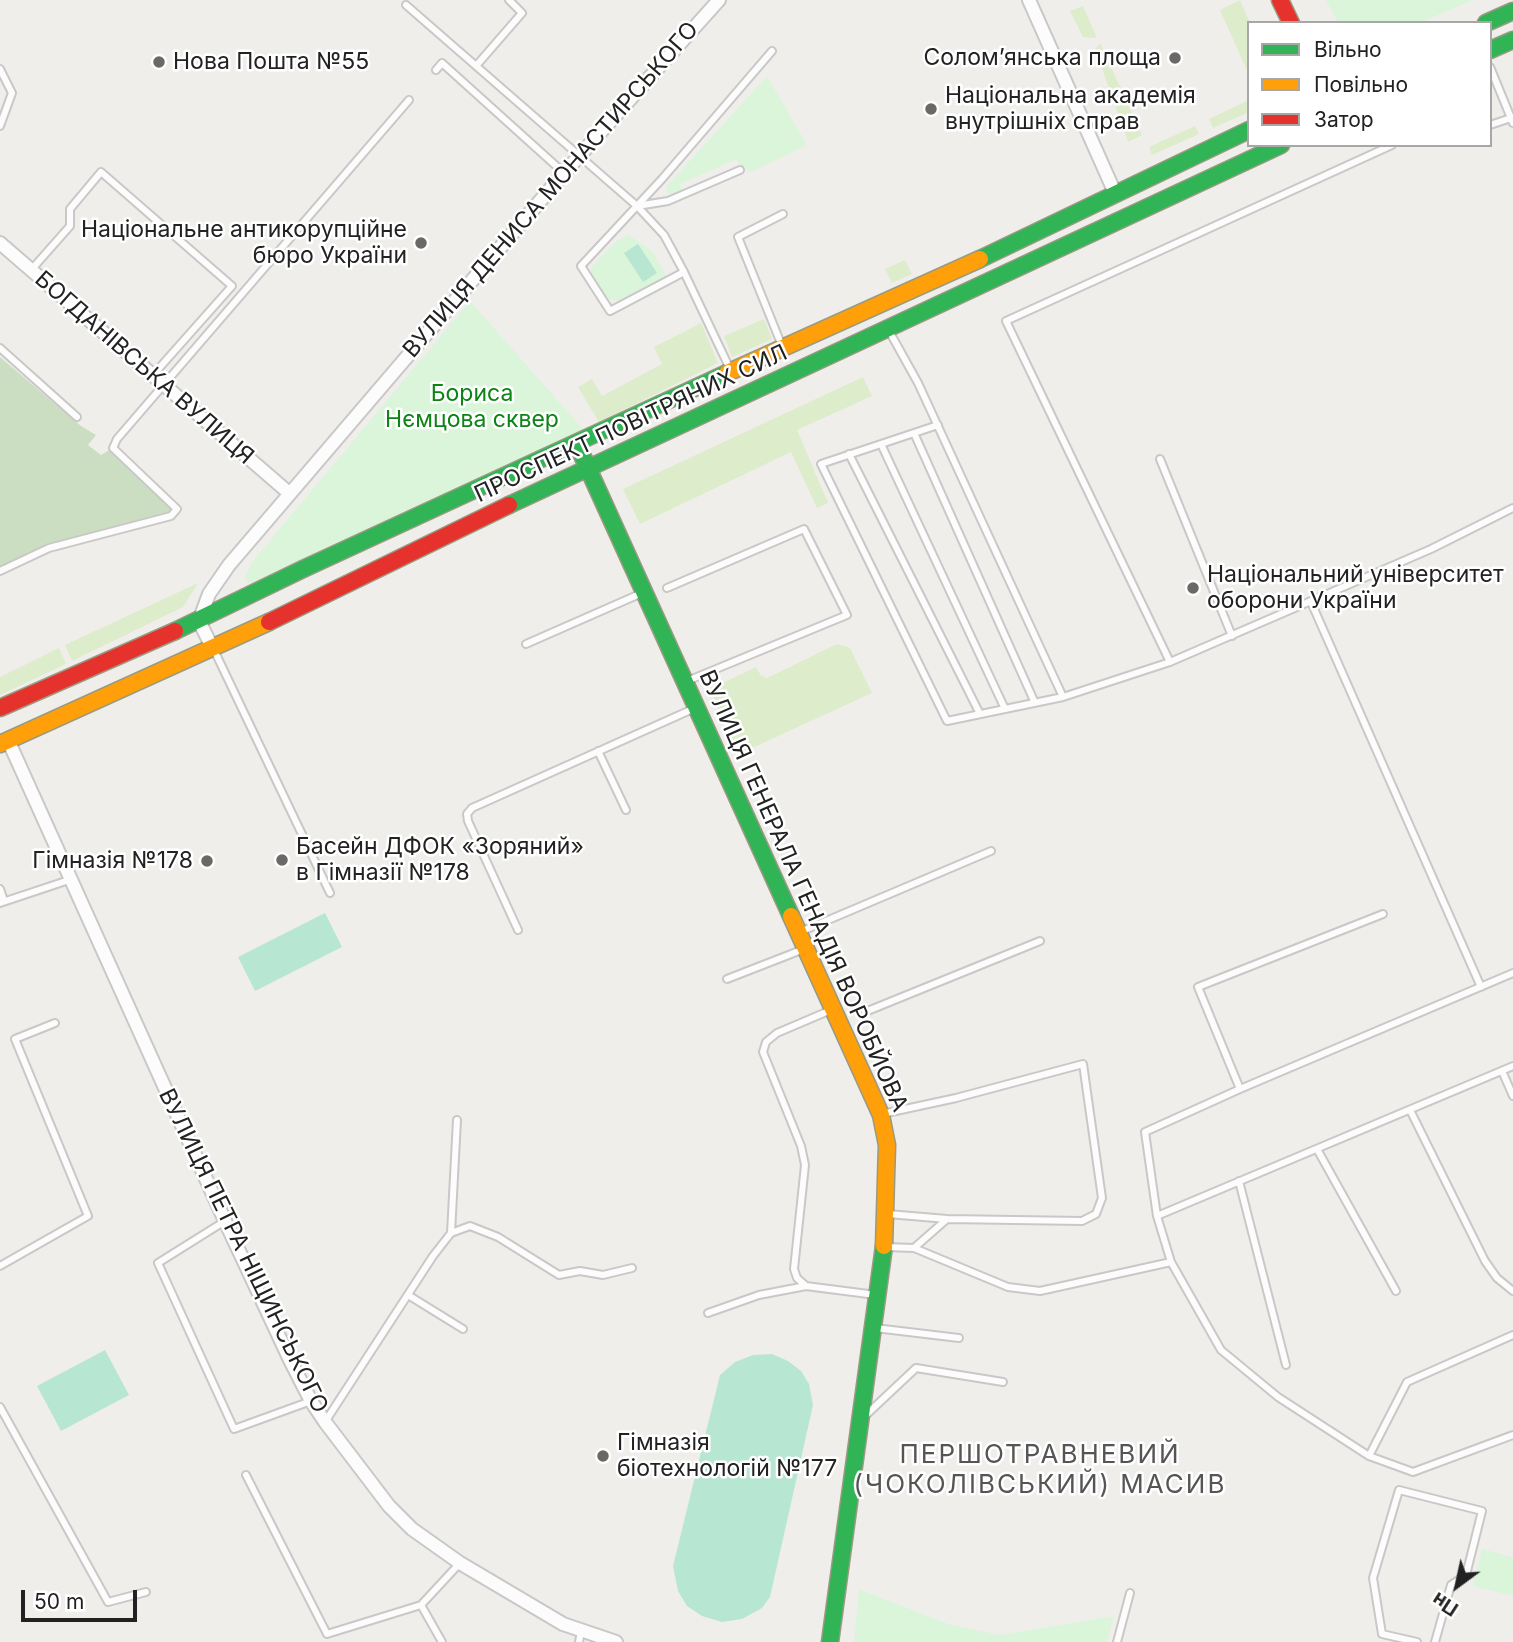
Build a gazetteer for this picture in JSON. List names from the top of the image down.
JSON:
{
  "streets": {
    "main road": ["ПРОСПЕКТ ПОВІТРЯНИХ СИЛ", "ВУЛИЦЯ ГЕНЕРАЛА ГЕНАДІЯ ВОРОБЙОВА"],
    "street": ["ВУЛИЦЯ ДЕНИСА МОНАСТИРСЬКОГО", "БОГДАНІВСЬКА ВУЛИЦЯ", "ВУЛИЦЯ ПЕТРА НІЩИНСЬКОГО"]
  },
  "crossings": [
    ["ВУЛИЦЯ ДЕНИСА МОНАСТИРСЬКОГО", "БОГДАНІВСЬКА ВУЛИЦЯ"],
    ["ВУЛИЦЯ ДЕНИСА МОНАСТИРСЬКОГО", "ПРОСПЕКТ ПОВІТРЯНИХ СИЛ"],
    ["ПРОСПЕКТ ПОВІТРЯНИХ СИЛ", "ВУЛИЦЯ ГЕНЕРАЛА ГЕНАДІЯ ВОРОБЙОВА"],
    ["ПРОСПЕКТ ПОВІТРЯНИХ СИЛ", "ВУЛИЦЯ ПЕТРА НІЩИНСЬКОГО"]
  ],
  "districts": ["ПЕРШОТРАВНЕВИЙ (ЧОКОЛІВСЬКИЙ) МАСИВ"],
  "parks": ["Бориса Нємцова сквер"],
  "places": [
    "Соломʼянська площа",
    "Нова Пошта №55",
    "Національна академія внутрішніх справ",
    "Національне антикорупційне бюро України",
    "Національний університет оборони України",
    "Басейн ДФОК «Зоряний» в Гімназії №178",
    "Гімназія №178",
    "Гімназія біотехнологій №177"
  ],
  "legend": ["Вільно", "Повільно", "Затор"],
  "scale_bar": "50 m",
  "north": "bottom left"
}
